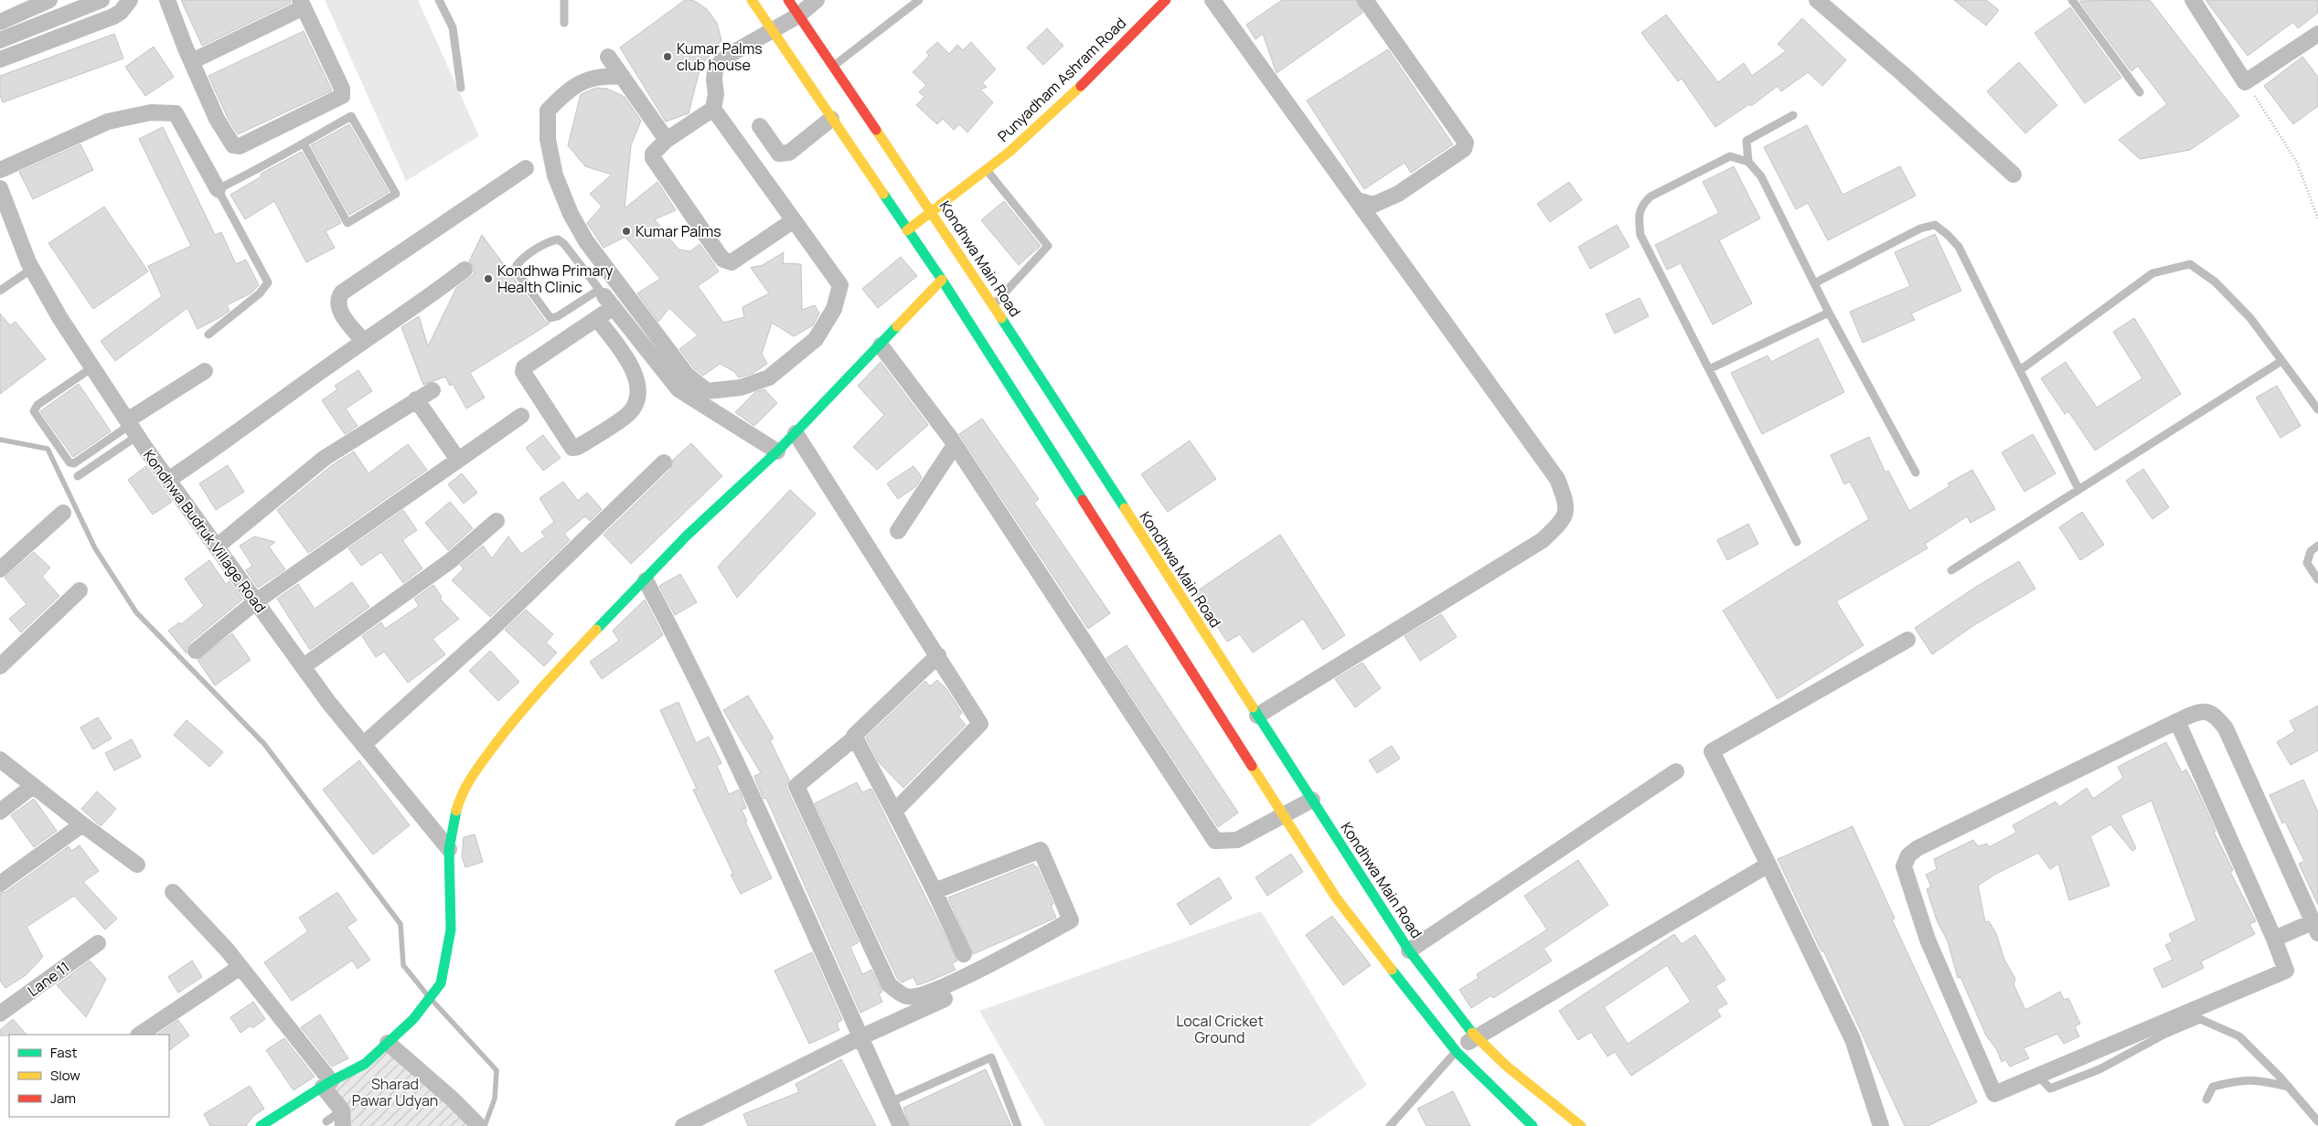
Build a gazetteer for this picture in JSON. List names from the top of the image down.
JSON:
{
  "streets": {
    "main road": ["Punyadham Ashram Road", "Kondhwa Main Road"],
    "street": ["Kondhwa Budruk Village Road", "Lane 11"]
  },
  "crossings": [
    ["Punyadham Ashram Road", "Kondhwa Main Road"]
  ],
  "parks": ["Local Cricket Ground", "Sharad Pawar Udyan"],
  "places": ["Kumar Palms club house", "Kumar Palms", "Kondhwa Primary Health Clinic"],
  "legend": ["Fast", "Slow", "Jam"]
}
